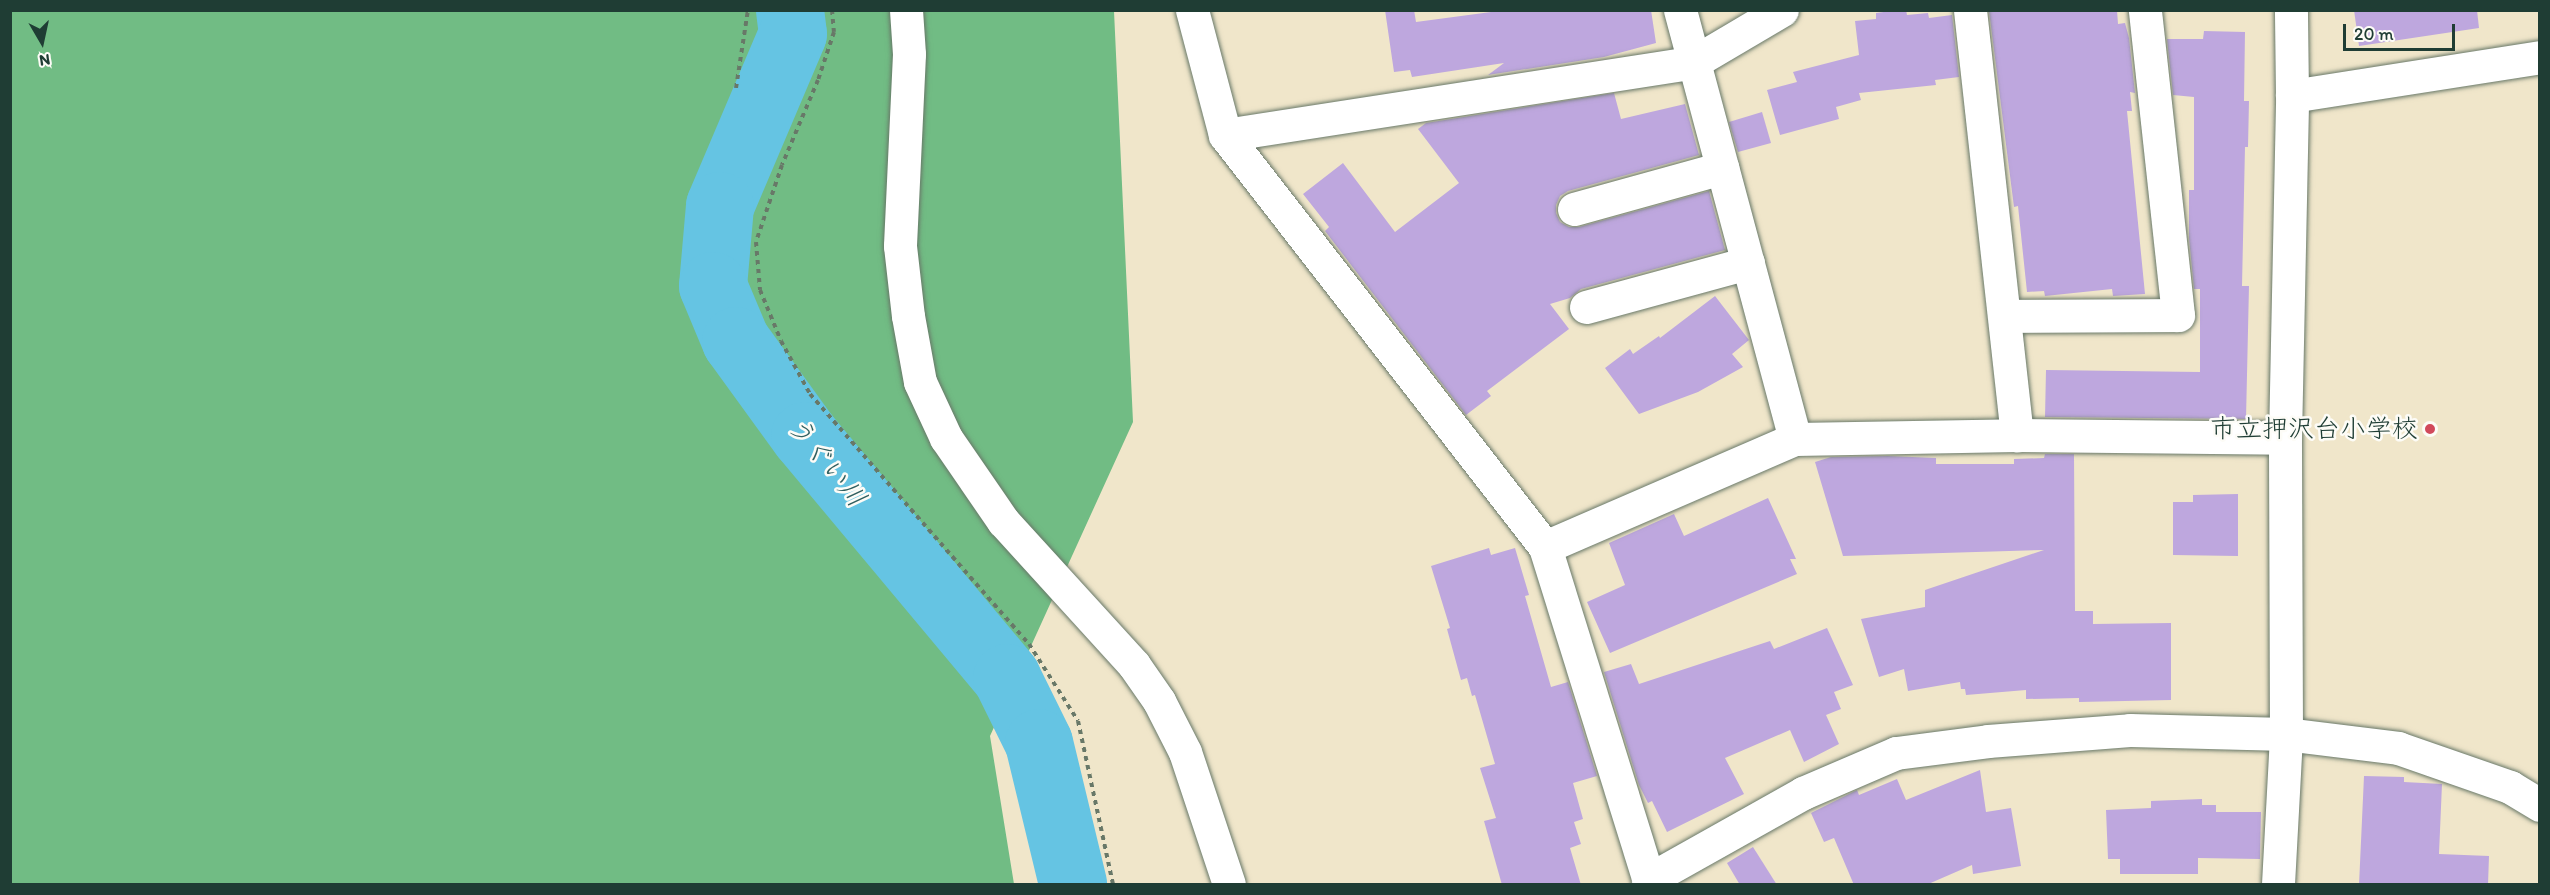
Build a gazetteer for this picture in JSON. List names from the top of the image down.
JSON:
{
  "water": ["うぐい川"],
  "places": ["市立押沢台小学校"],
  "scale_bar": "20 m",
  "north": "bottom"
}
